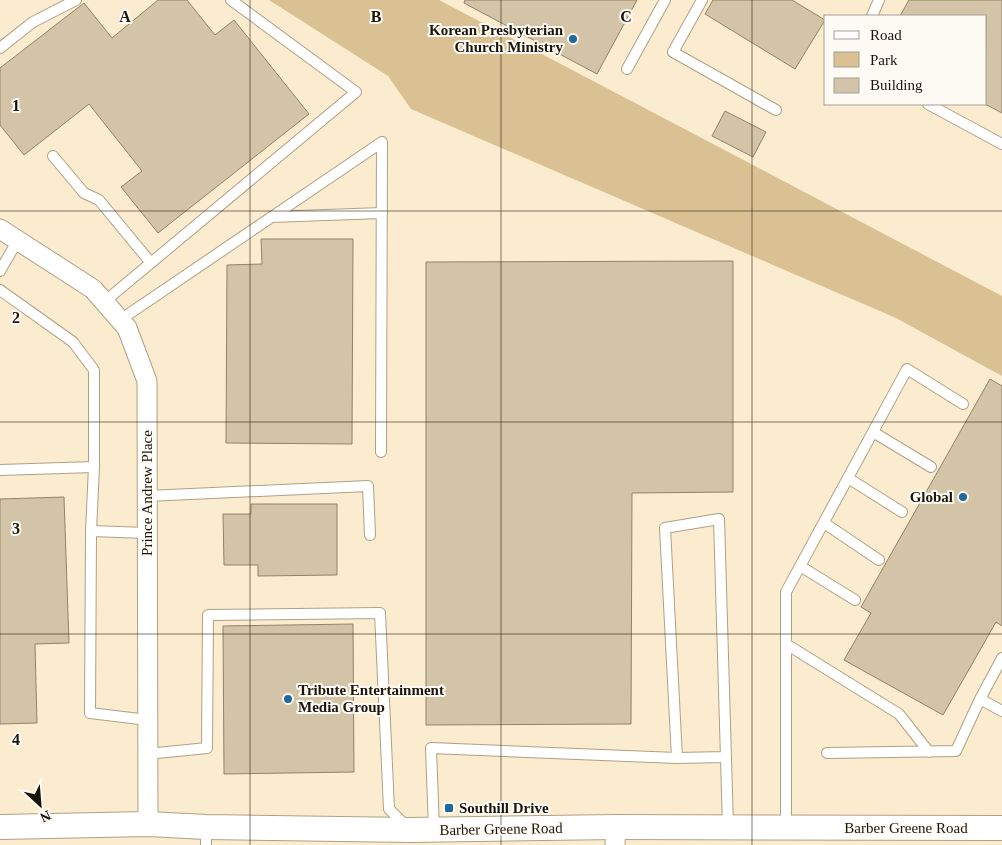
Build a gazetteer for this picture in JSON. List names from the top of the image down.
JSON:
{
  "streets": {
    "street": ["Prince Andrew Place", "Barber Greene Road"]
  },
  "crossings": [
    ["Prince Andrew Place", "Barber Greene Road"]
  ],
  "places": {
    "other": ["Korean Presbyterian Church Ministry", "Global", "Tribute Entertainment Media Group"],
    "transit": ["Southill Drive"]
  },
  "legend": ["Road", "Park", "Building"],
  "north": "bottom right",
  "grid": {
    "columns": ["A", "B", "C"],
    "rows": [
      "1",
      "2",
      "3",
      "4"
    ]
  }
}
